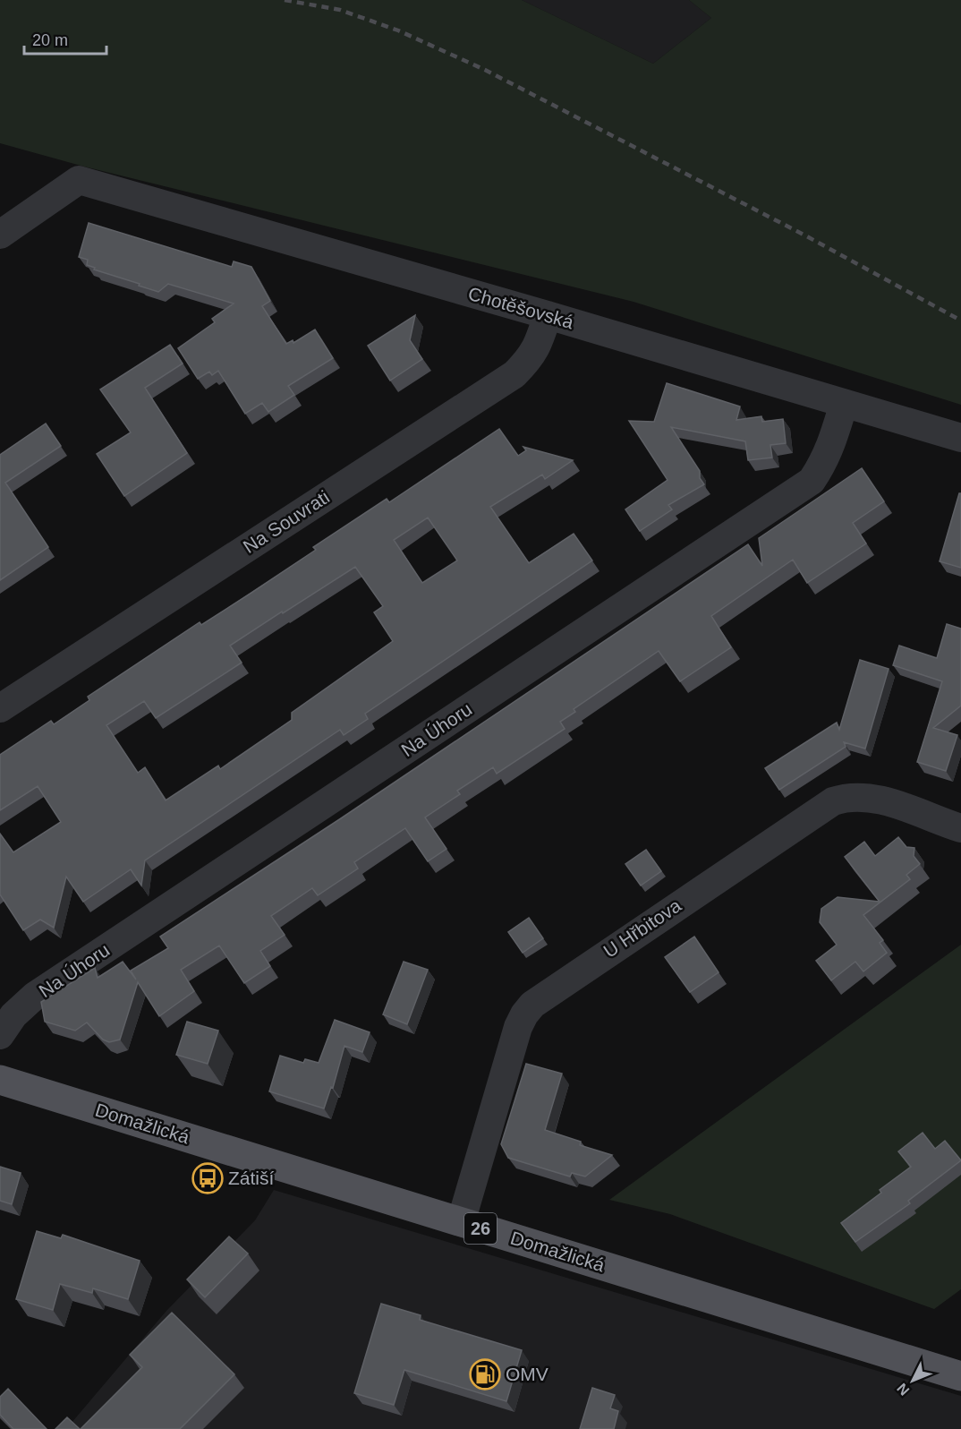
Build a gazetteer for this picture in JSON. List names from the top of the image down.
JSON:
{
  "streets": {
    "main road": ["Domažlická", "26"],
    "street": [
      "Chotěšovská",
      "Na Souvrati",
      "Na Úhoru",
      "U Hřbitova"
    ]
  },
  "crossings": [
    ["Chotěšovská", "Na Souvrati"],
    ["Chotěšovská", "Na Úhoru"],
    ["U Hřbitova", "Domažlická"]
  ],
  "places": {
    "bus stop": ["Zátiší"],
    "fuel station": ["OMV"]
  },
  "scale_bar": "20 m",
  "north": "bottom left"
}
